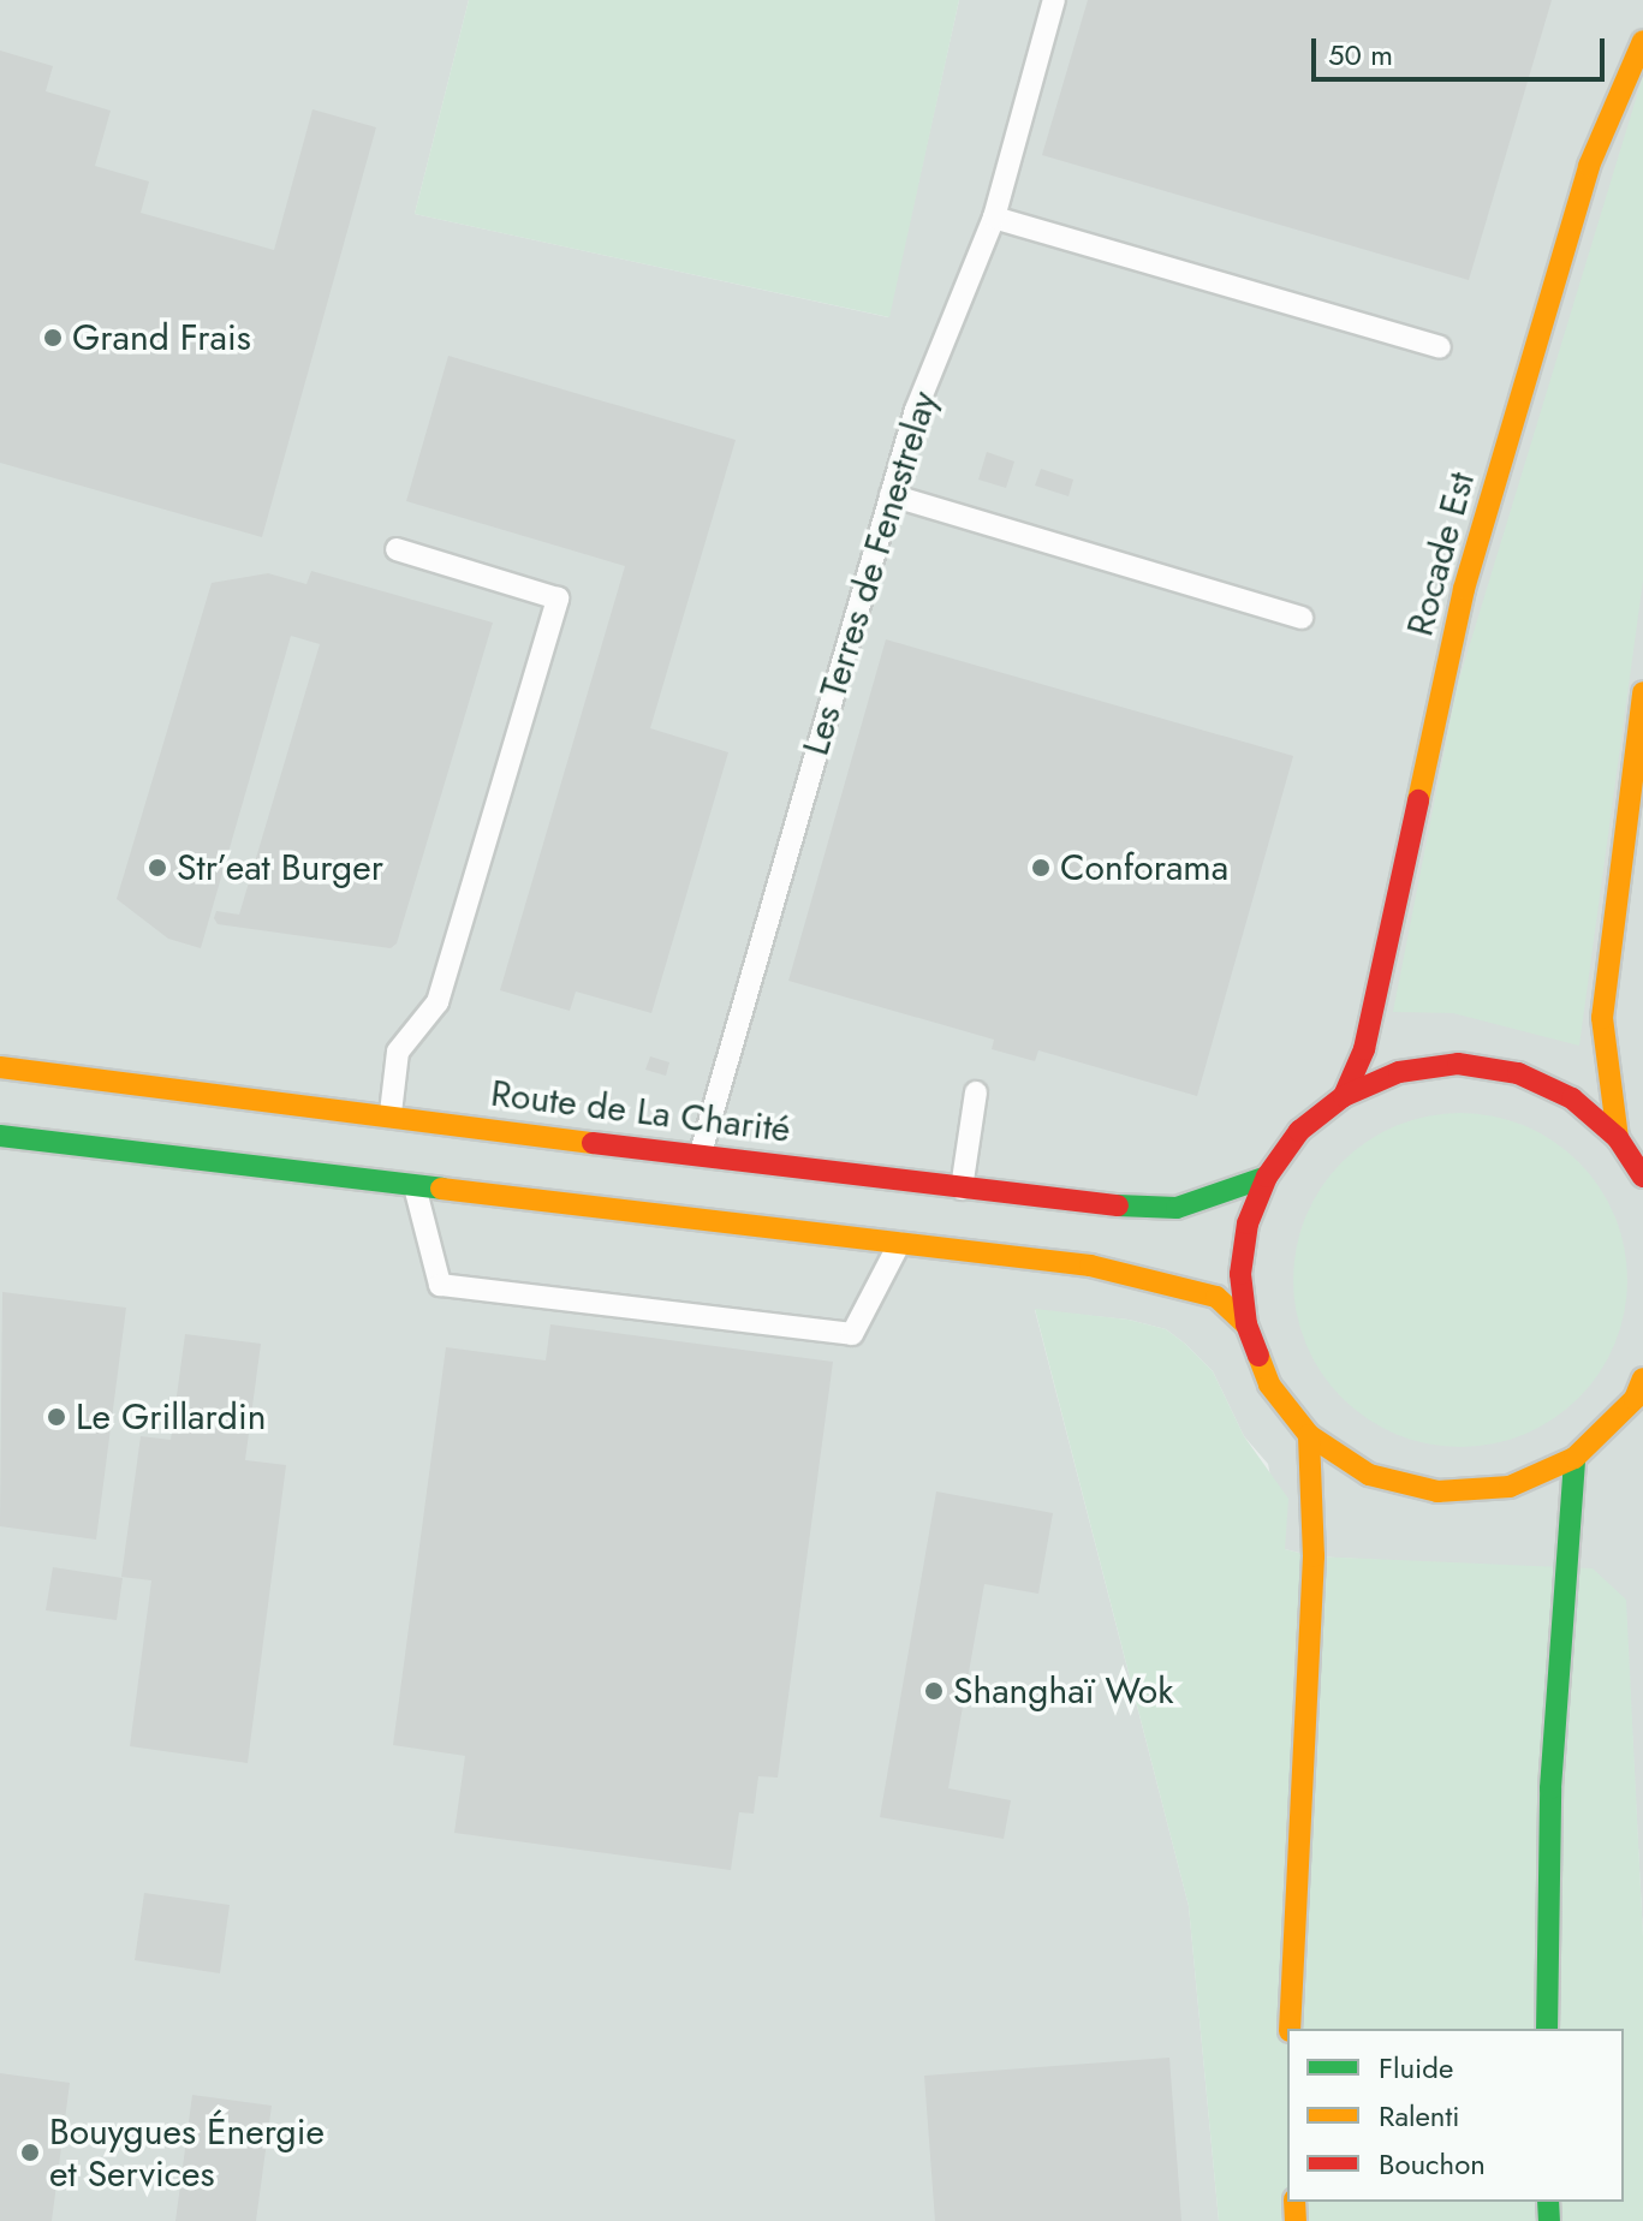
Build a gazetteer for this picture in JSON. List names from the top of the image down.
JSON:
{
  "streets": {
    "main road": ["Rocade Est", "Route de La Charité"],
    "lane": ["Les Terres de Fenestrelay"]
  },
  "crossings": [
    ["Les Terres de Fenestrelay", "Route de La Charité"]
  ],
  "places": [
    "Grand Frais",
    "Str’eat Burger",
    "Conforama",
    "Le Grillardin",
    "Shanghaï Wok",
    "Bouygues Énergie et Services"
  ],
  "legend": ["Fluide", "Ralenti", "Bouchon"],
  "scale_bar": "50 m"
}
